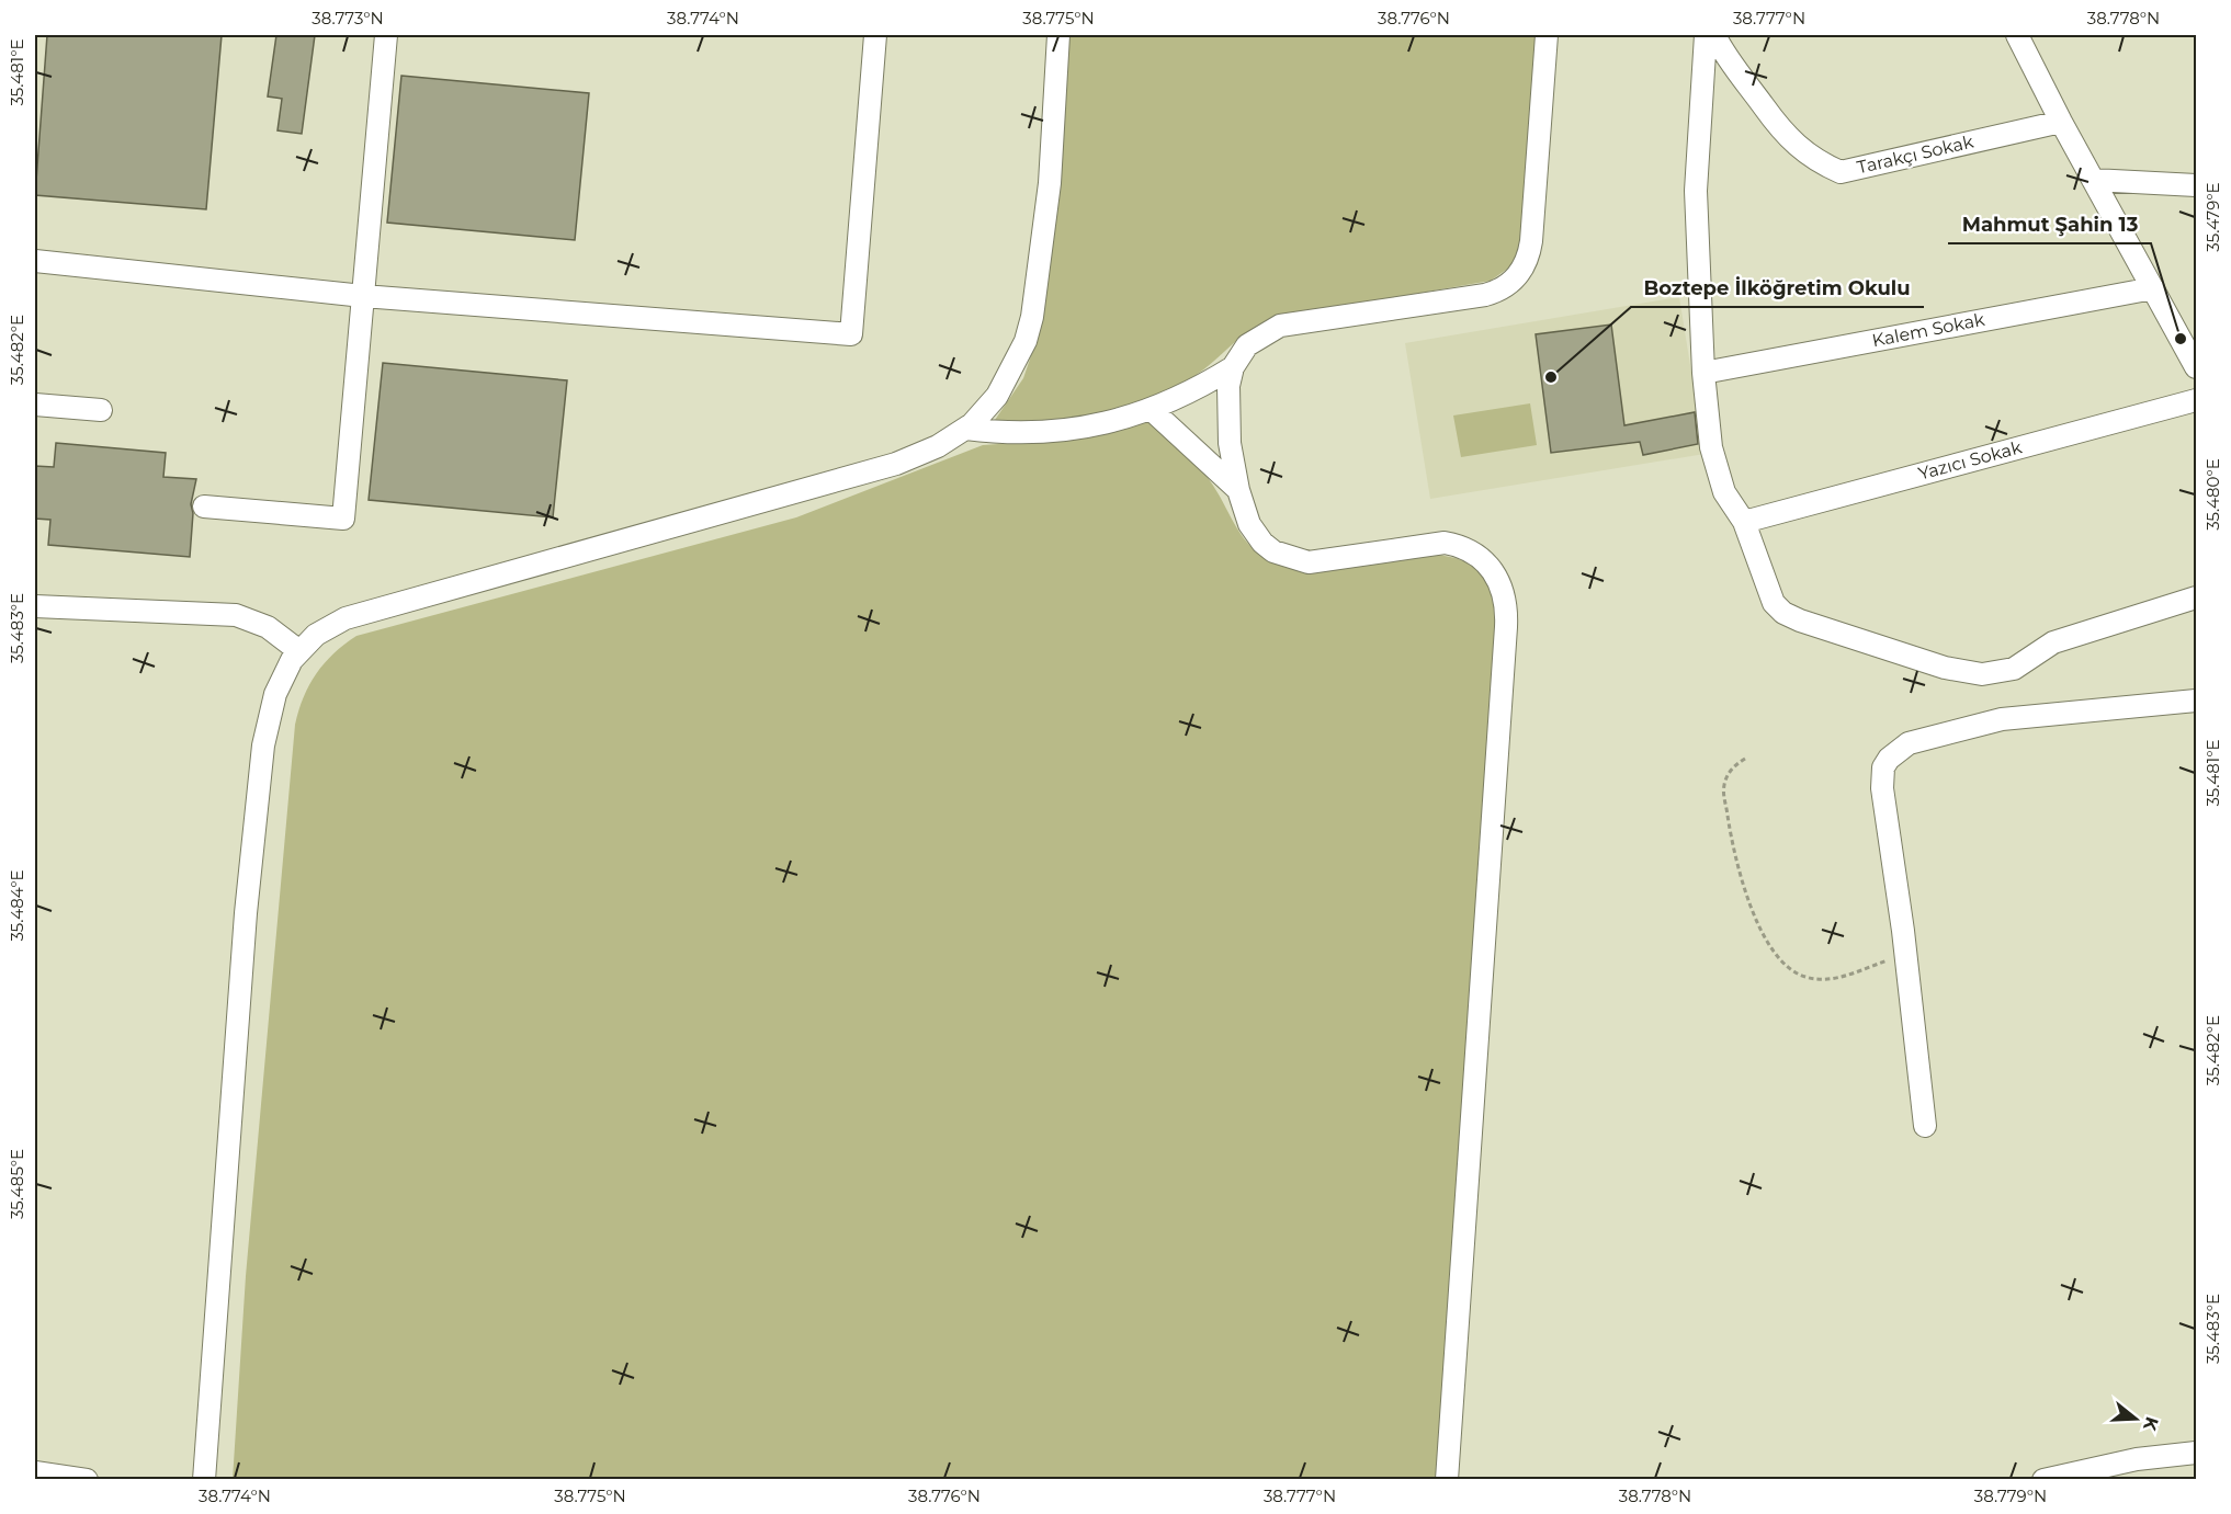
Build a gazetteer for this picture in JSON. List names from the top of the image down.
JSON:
{
  "streets": {
    "street": ["Tarakçı Sokak", "Kalem Sokak", "Yazıcı Sokak"]
  },
  "places": ["Mahmut Şahin 13", "Boztepe İlköğretim Okulu"],
  "north": "right",
  "coordinates": [
    "38.773°N",
    "38.774°N",
    "38.775°N",
    "38.776°N",
    "38.777°N",
    "38.778°N",
    "35.481°E",
    "35.479°E",
    "35.482°E",
    "35.480°E",
    "35.483°E",
    "35.484°E",
    "35.485°E",
    "38.779°N"
  ]
}
